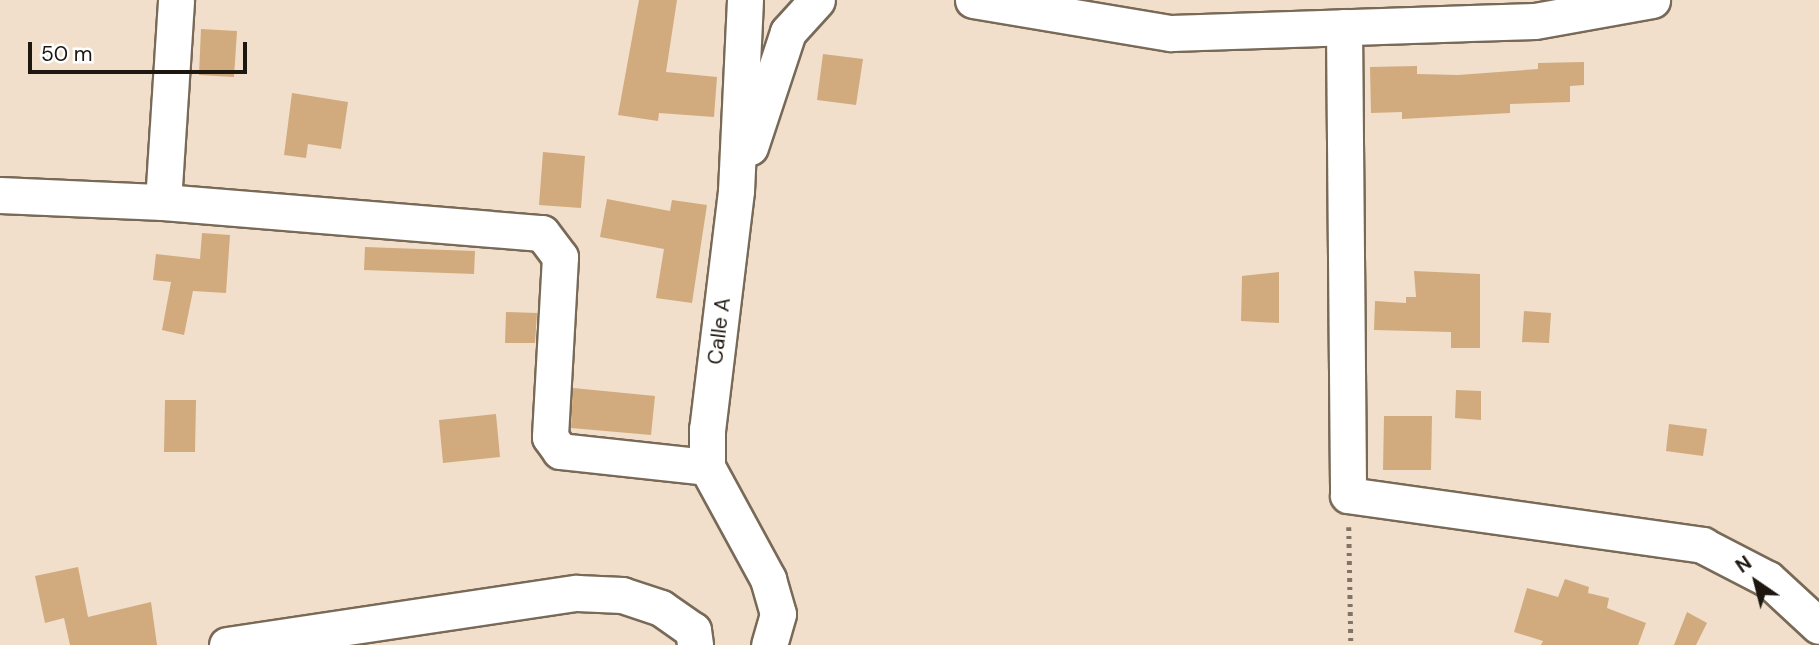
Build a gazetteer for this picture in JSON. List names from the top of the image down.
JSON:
{
  "streets": {
    "street": ["Calle A"]
  },
  "scale_bar": "50 m",
  "north": "top left"
}
